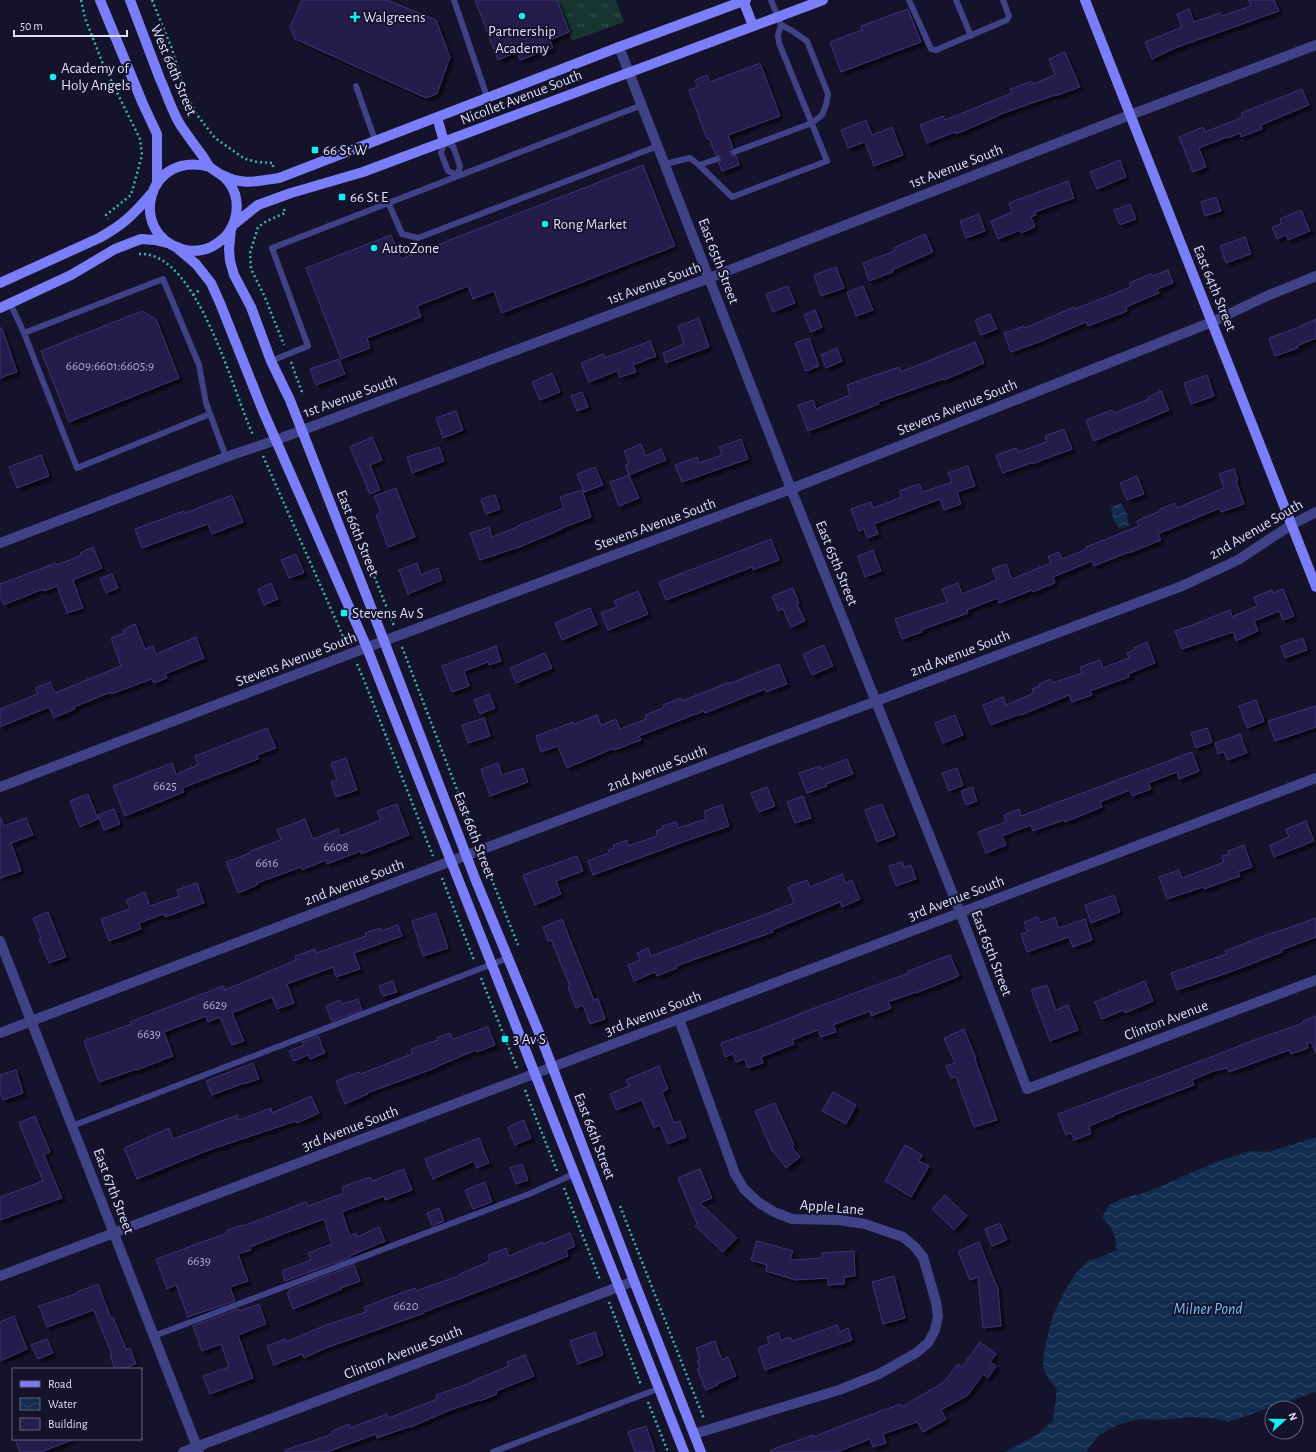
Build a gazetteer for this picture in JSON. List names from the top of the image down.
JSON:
{
  "streets": {
    "main road": [
      "West 66th Street",
      "Nicollet Avenue South",
      "East 64th Street",
      "East 66th Street"
    ],
    "street": [
      "1st Avenue South",
      "East 65th Street",
      "Stevens Avenue South",
      "2nd Avenue South",
      "3rd Avenue South",
      "Clinton Avenue",
      "East 67th Street",
      "Apple Lane",
      "Clinton Avenue South"
    ]
  },
  "crossings": [
    ["West 66th Street", "Nicollet Avenue South"],
    ["West 66th Street", "East 66th Street"],
    ["Nicollet Avenue South", "East 65th Street"],
    ["Nicollet Avenue South", "East 66th Street"],
    ["1st Avenue South", "East 65th Street"],
    ["1st Avenue South", "East 64th Street"],
    ["1st Avenue South", "East 66th Street"],
    ["East 65th Street", "Stevens Avenue South"],
    ["East 65th Street", "2nd Avenue South"],
    ["East 65th Street", "3rd Avenue South"],
    ["East 65th Street", "Clinton Avenue"],
    ["East 64th Street", "Stevens Avenue South"],
    ["East 64th Street", "2nd Avenue South"],
    ["Stevens Avenue South", "East 66th Street"],
    ["2nd Avenue South", "East 66th Street"],
    ["2nd Avenue South", "East 67th Street"],
    ["East 66th Street", "3rd Avenue South"],
    ["East 66th Street", "Apple Lane"],
    ["East 66th Street", "Clinton Avenue South"],
    ["3rd Avenue South", "East 67th Street"],
    ["3rd Avenue South", "Apple Lane"],
    ["East 67th Street", "Clinton Avenue South"]
  ],
  "water": ["Milner Pond"],
  "places": {
    "other": [
      "Partnership Academy",
      "Academy of Holy Angels",
      "Rong Market",
      "AutoZone"
    ],
    "health": ["Walgreens"],
    "transit": [
      "66 St W",
      "66 St E",
      "Stevens Av S",
      "3 Av S"
    ]
  },
  "house_numbers": [
    "6609;6601;6605;9",
    "6625",
    "6608",
    "6616",
    "6629",
    "6639",
    "6639",
    "6620"
  ],
  "legend": ["Road", "Water", "Building"],
  "scale_bar": "50 m",
  "north": "right"
}
